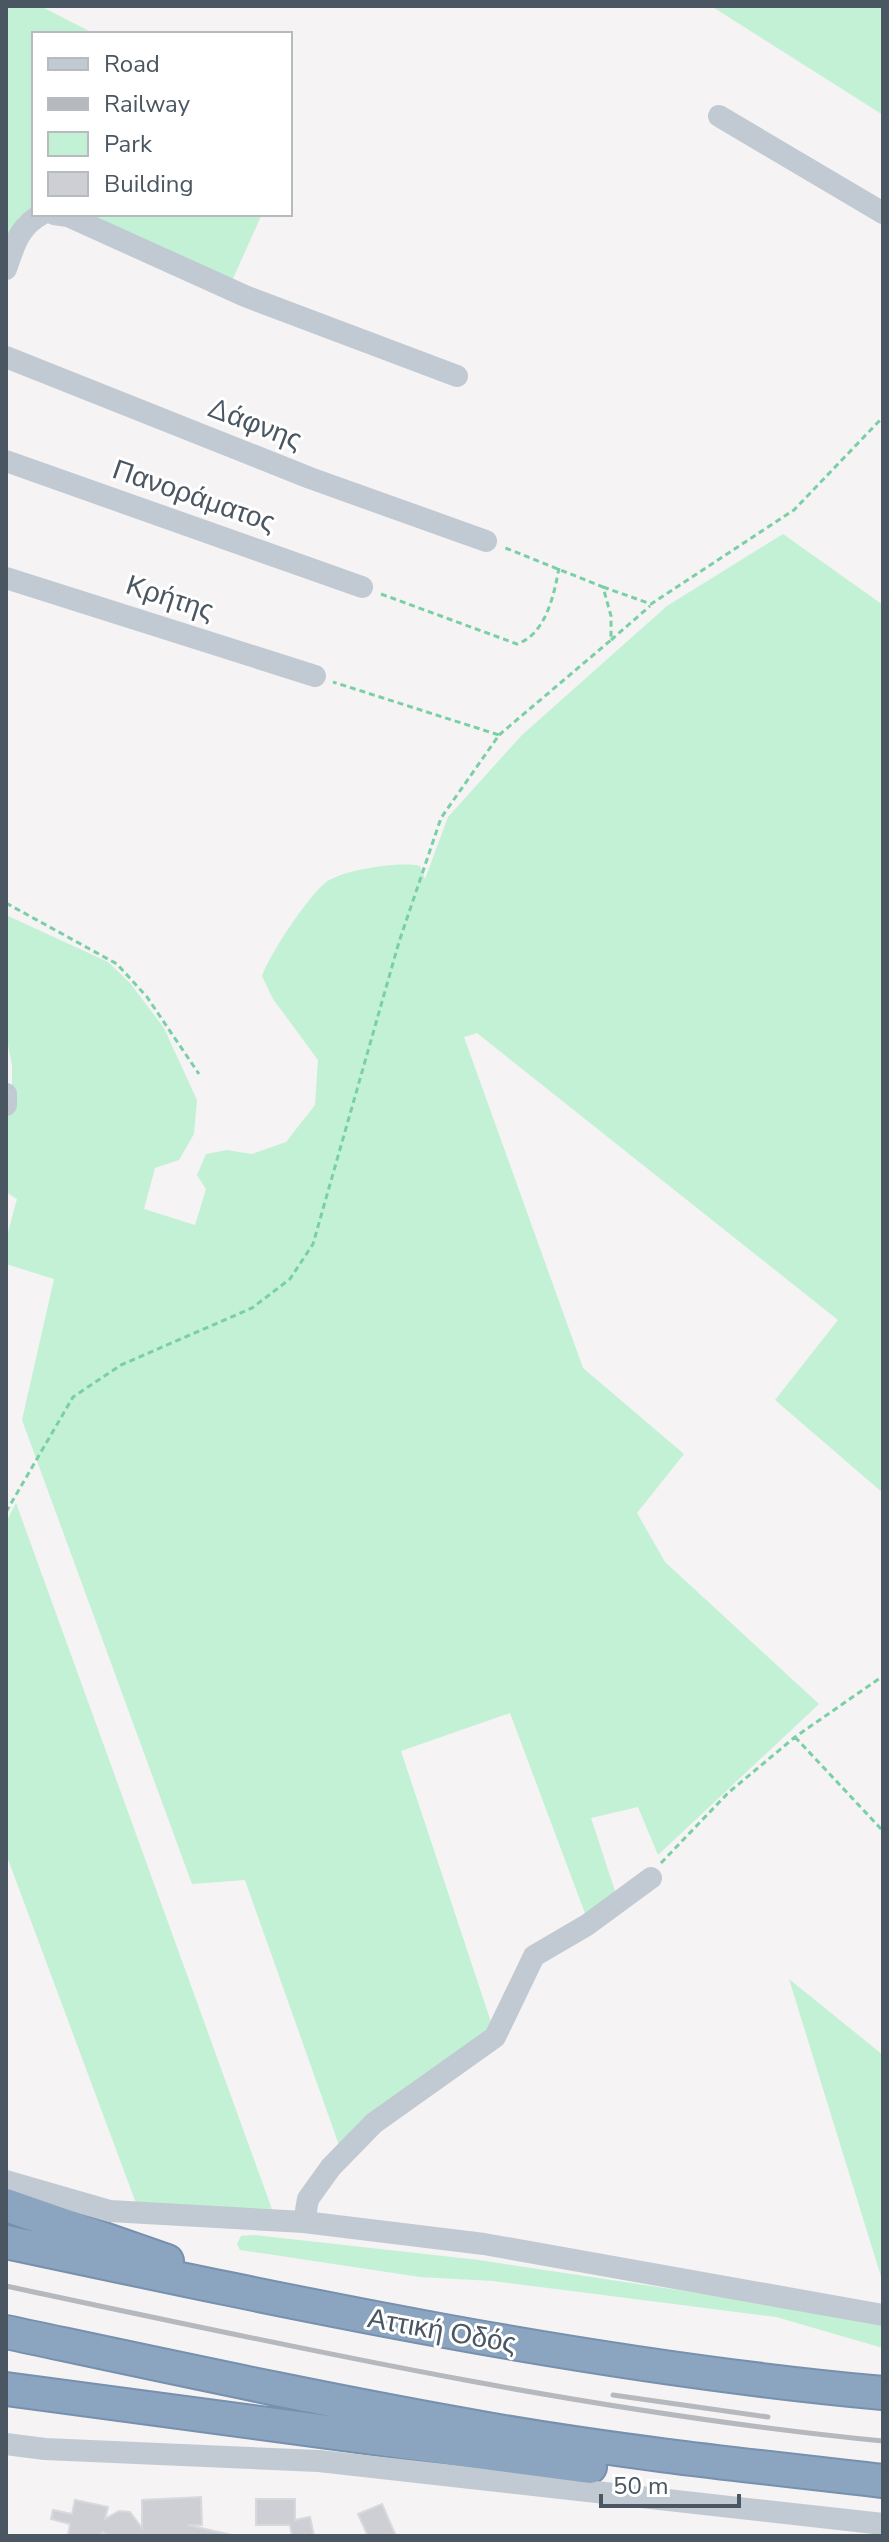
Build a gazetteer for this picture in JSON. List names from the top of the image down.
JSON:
{
  "streets": {
    "highway": ["Αττική Οδός"],
    "street": ["Δάφνης", "Πανοράματος", "Κρήτης"]
  },
  "legend": [
    "Road",
    "Railway",
    "Park",
    "Building"
  ],
  "scale_bar": "50 m"
}
